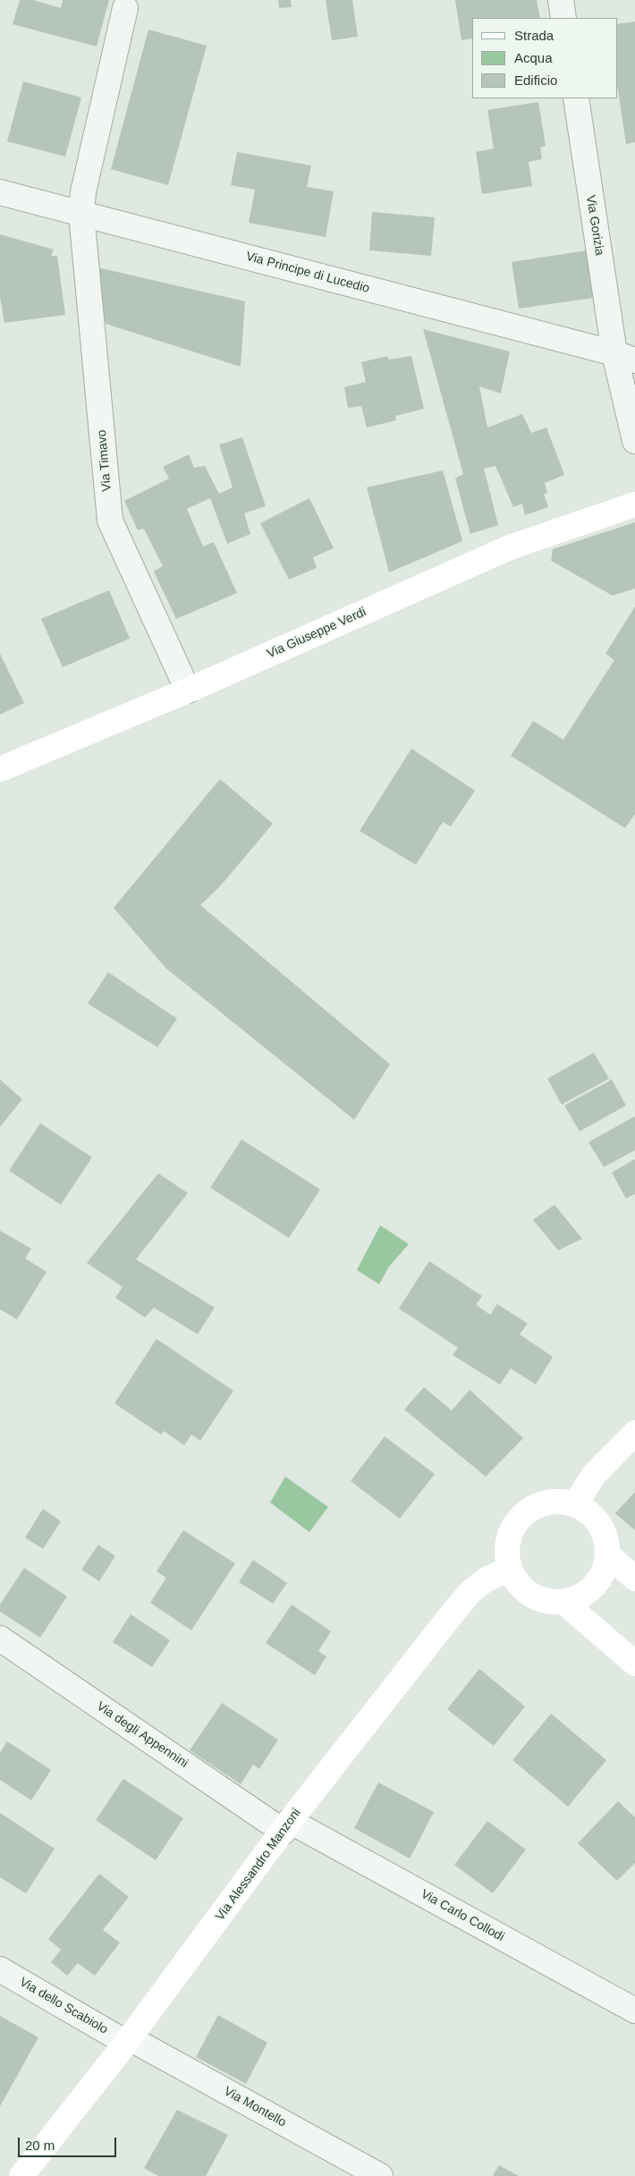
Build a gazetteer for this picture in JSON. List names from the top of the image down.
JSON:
{
  "streets": {
    "street": [
      "Via Gorizia",
      "Via Principe di Lucedio",
      "Via Timavo",
      "Via Giuseppe Verdi",
      "Via degli Appennini",
      "Via Alessandro Manzoni",
      "Via Carlo Collodi",
      "Via dello Scabiolo",
      "Via Montello"
    ]
  },
  "crossings": [
    ["Via Gorizia", "Via Principe di Lucedio"],
    ["Via Principe di Lucedio", "Via Timavo"],
    ["Via Timavo", "Via Giuseppe Verdi"],
    ["Via degli Appennini", "Via Alessandro Manzoni"],
    ["Via degli Appennini", "Via Carlo Collodi"],
    ["Via Alessandro Manzoni", "Via Carlo Collodi"],
    ["Via Alessandro Manzoni", "Via dello Scabiolo"],
    ["Via Alessandro Manzoni", "Via Montello"],
    ["Via dello Scabiolo", "Via Montello"]
  ],
  "legend": ["Strada", "Acqua", "Edificio"],
  "scale_bar": "20 m"
}
